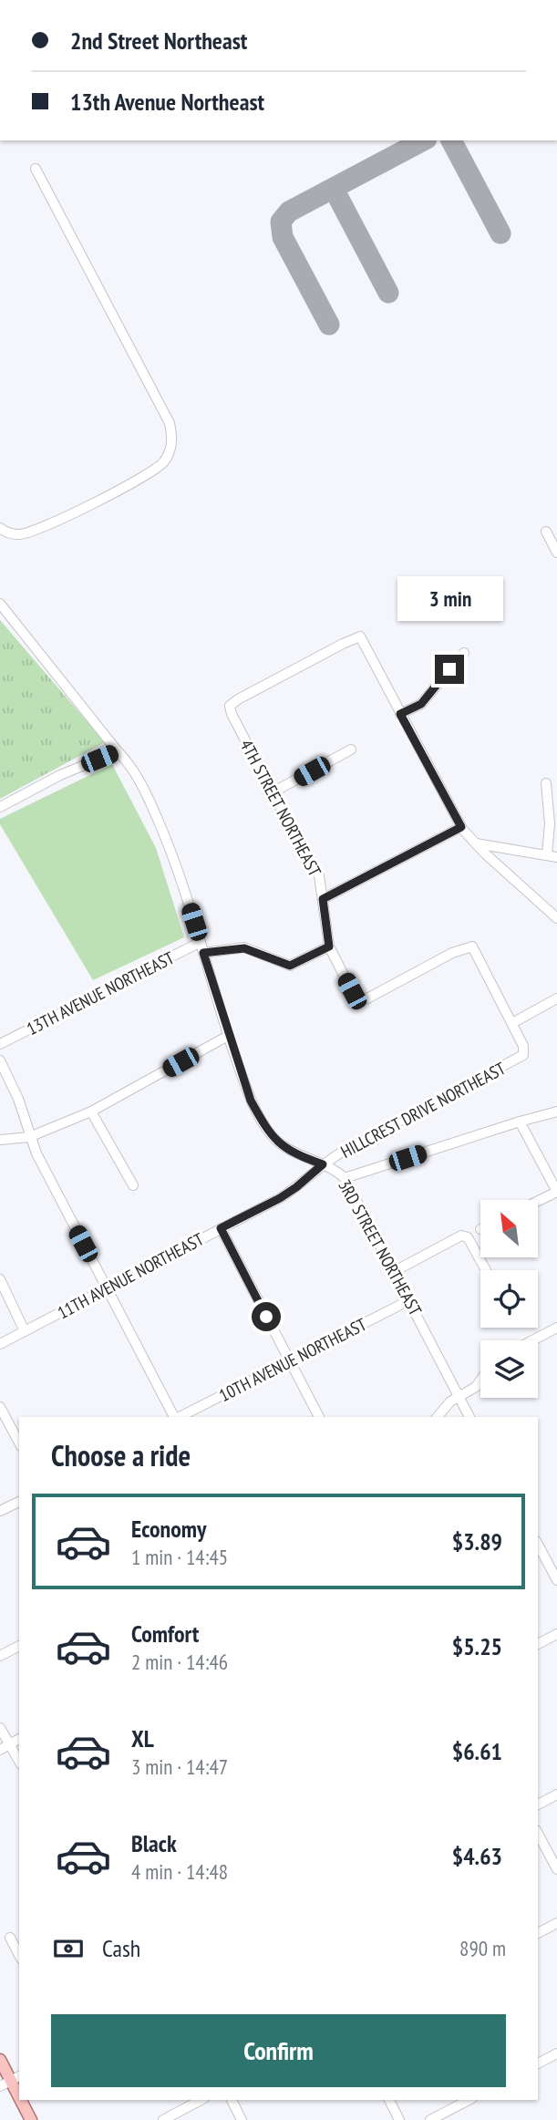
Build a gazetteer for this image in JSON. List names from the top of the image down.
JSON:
{
  "streets": {
    "street": [
      "4TH STREET NORTHEAST",
      "13TH AVENUE NORTHEAST",
      "HILLCREST DRIVE NORTHEAST",
      "3RD STREET NORTHEAST",
      "11TH AVENUE NORTHEAST",
      "10TH AVENUE NORTHEAST"
    ]
  },
  "crossings": [
    ["4TH STREET NORTHEAST", "HILLCREST DRIVE NORTHEAST"],
    ["13TH AVENUE NORTHEAST", "3RD STREET NORTHEAST"],
    ["HILLCREST DRIVE NORTHEAST", "3RD STREET NORTHEAST"],
    ["HILLCREST DRIVE NORTHEAST", "11TH AVENUE NORTHEAST"],
    ["3RD STREET NORTHEAST", "11TH AVENUE NORTHEAST"],
    ["3RD STREET NORTHEAST", "10TH AVENUE NORTHEAST"]
  ],
  "north": "top left",
  "page": {
    "banner": ["2nd Street Northeast", "13th Avenue Northeast"],
    "bubble": "3 min",
    "heading": "Choose a ride",
    "list": [
      {
        "name": "Economy",
        "note": "1 min · 14:45",
        "value": "$3.89"
      },
      {
        "name": "Comfort",
        "note": "2 min · 14:46",
        "value": "$5.25"
      },
      {
        "name": "XL",
        "note": "3 min · 14:47",
        "value": "$6.61"
      },
      {
        "name": "Black",
        "note": "4 min · 14:48",
        "value": "$4.63"
      }
    ],
    "pay": ["Cash", "890 m"],
    "buttons": "Confirm"
  }
}
